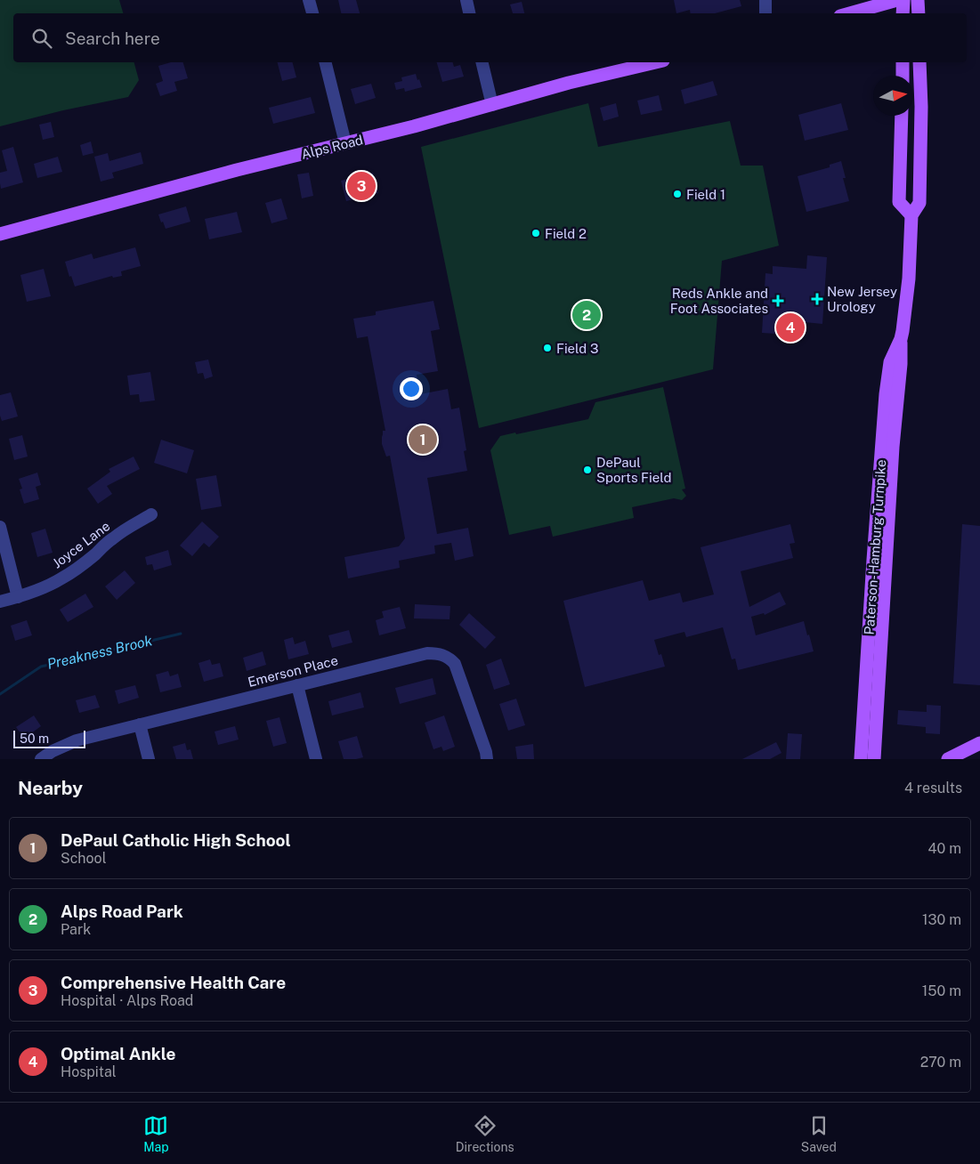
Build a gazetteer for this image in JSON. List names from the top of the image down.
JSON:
{
  "streets": {
    "main road": ["Alps Road", "Paterson-Hamburg Turnpike"],
    "street": ["Joyce Lane", "Emerson Place"]
  },
  "water": ["Preakness Brook"],
  "places": {
    "other": [
      "Field 1",
      "Field 2",
      "Field 3",
      "DePaul Sports Field"
    ],
    "health": ["New Jersey Urology", "Reds Ankle and Foot Associates"]
  },
  "scale_bar": "50 m",
  "north": "right",
  "page": {
    "search": "Search here",
    "pins": [
      "3",
      "2",
      "4",
      "1"
    ],
    "scale": "50 m",
    "heading": ["Nearby", "4 results"],
    "list": [
      {
        "mark": "1",
        "name": "DePaul Catholic High School",
        "note": "School",
        "value": "40 m"
      },
      {
        "mark": "2",
        "name": "Alps Road Park",
        "note": "Park",
        "value": "130 m"
      },
      {
        "mark": "3",
        "name": "Comprehensive Health Care",
        "note": "Hospital · Alps Road",
        "value": "150 m"
      },
      {
        "mark": "4",
        "name": "Optimal Ankle",
        "note": "Hospital",
        "value": "270 m"
      }
    ],
    "nav": ["Map", "Directions", "Saved"]
  }
}
